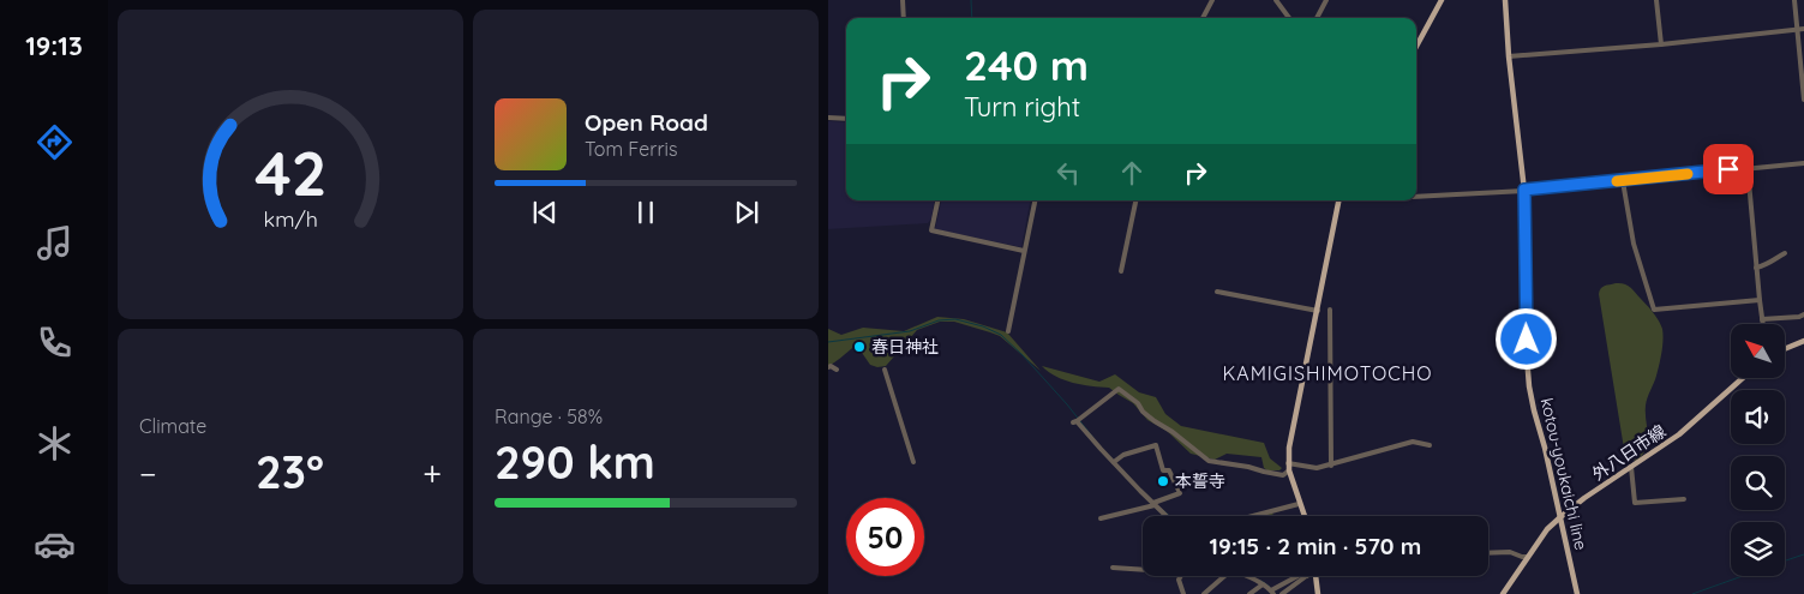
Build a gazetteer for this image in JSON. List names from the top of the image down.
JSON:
{
  "streets": {
    "main road": ["外八日市線", "kotou-youkaichi line"]
  },
  "crossings": [
    ["外八日市線", "kotou-youkaichi line"]
  ],
  "districts": ["KAMIGISHIMOTOCHO"],
  "places": ["春日神社", "本誓寺"],
  "north": "top left",
  "page": {
    "tabs": "19:13",
    "turn": ["240 m", "Turn right"],
    "song": ["Open Road", "Tom Ferris"],
    "tile": [
      "Climate",
      ["Range · 58%", "290 km"]
    ],
    "heat": ["−", "23°", "+"],
    "limit": "50",
    "trip": "19:15 · 2 min · 570 m",
    "gauge": ["42", "km/h"]
  }
}
